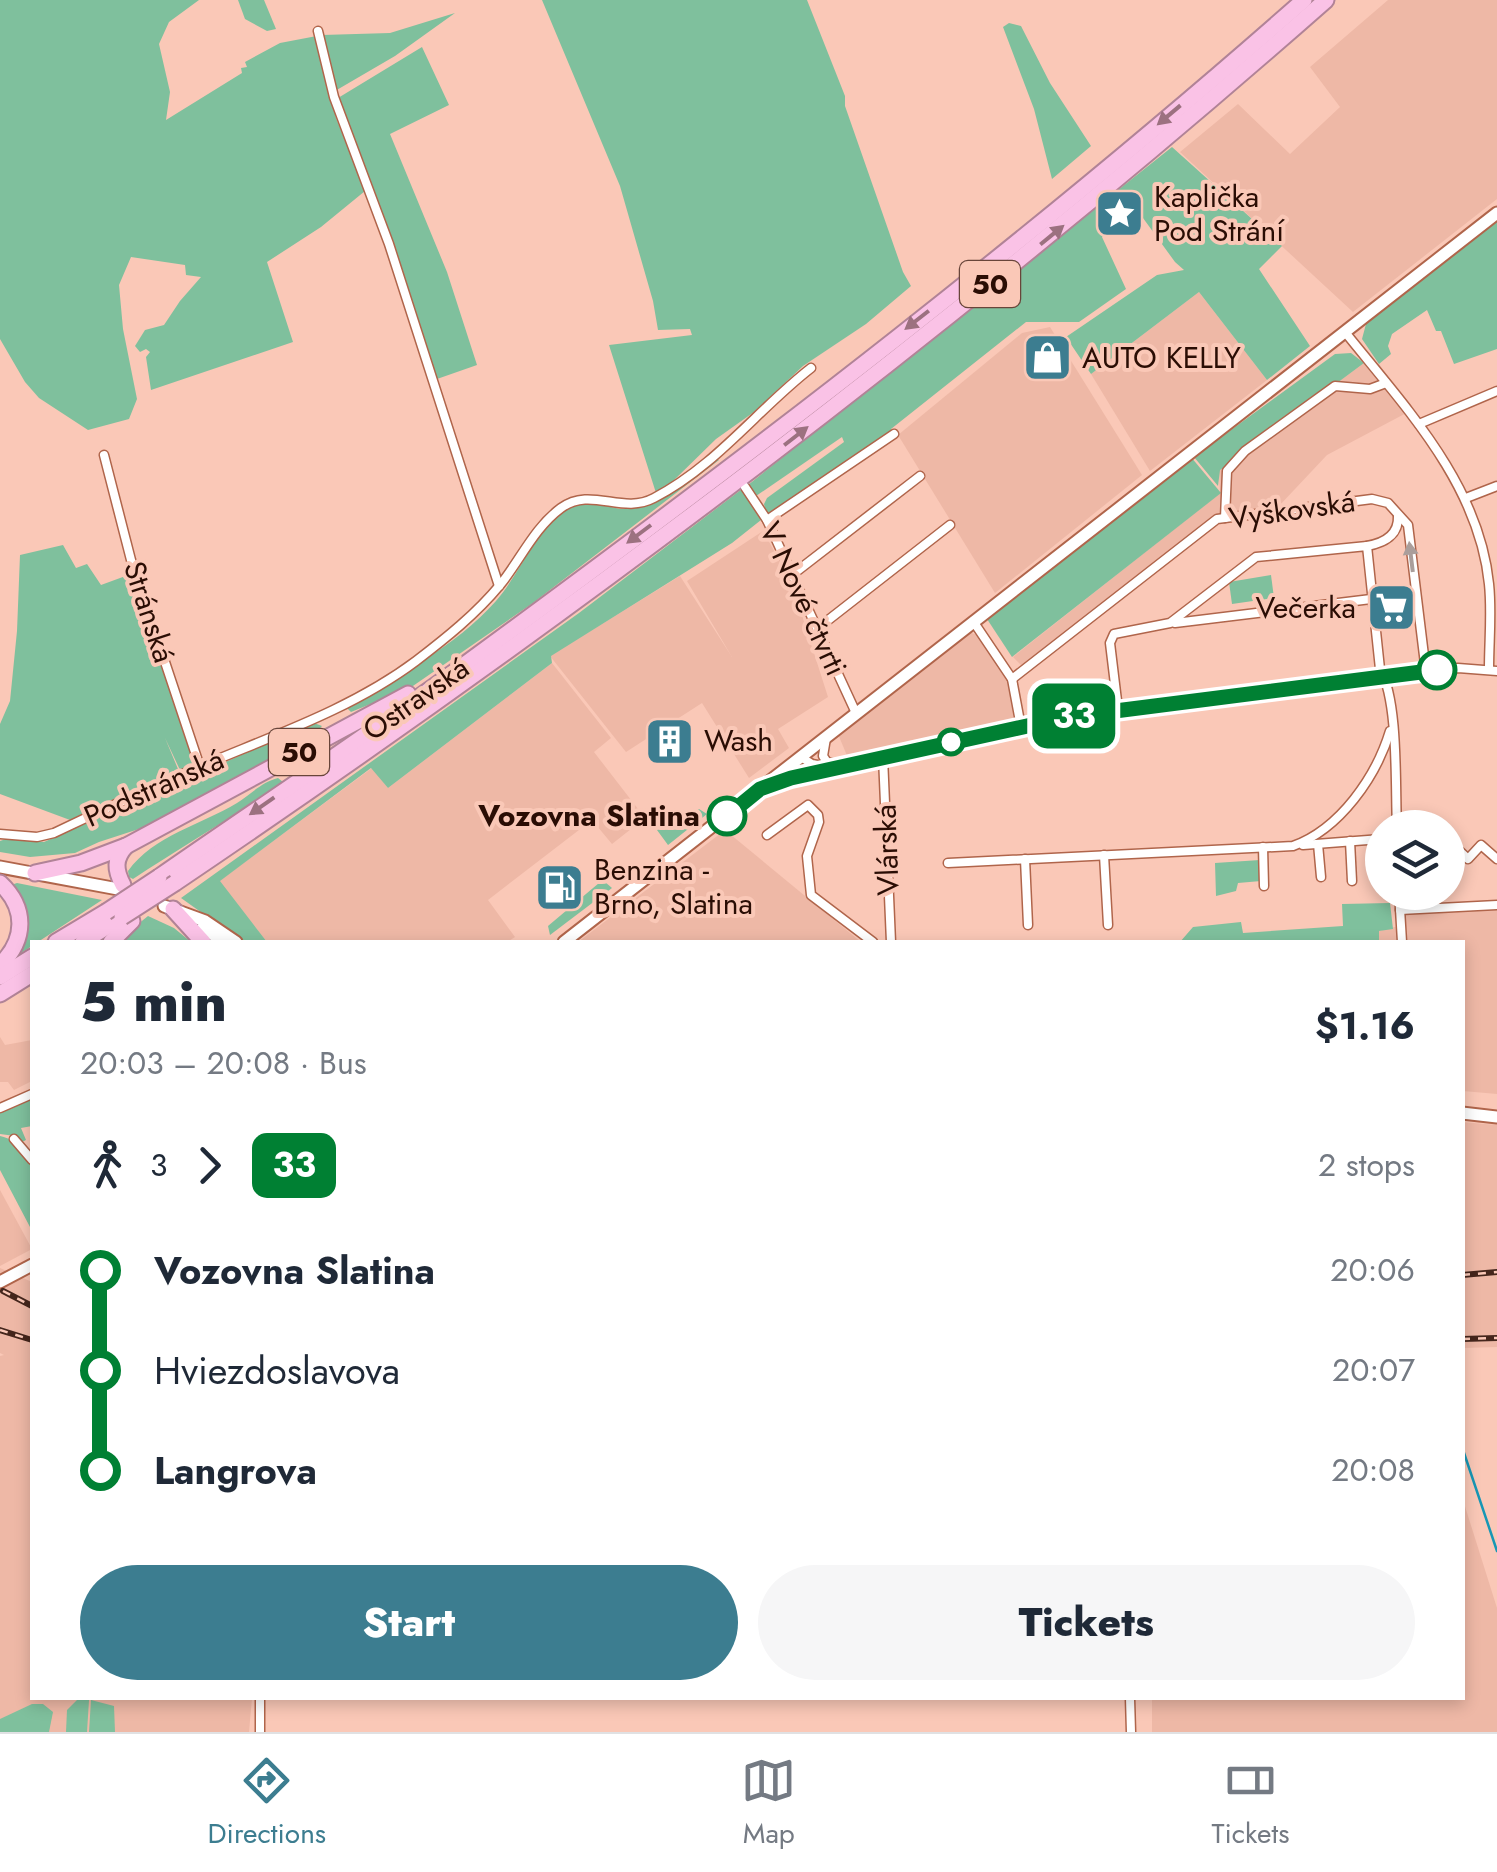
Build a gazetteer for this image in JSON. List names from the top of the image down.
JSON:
{
  "streets": {
    "highway": ["50", "Ostravská"],
    "street": [
      "Vyškovská",
      "V Nové čtvrti",
      "Stránská",
      "Podstránská",
      "Vlárská"
    ]
  },
  "crossings": [
    ["50", "Ostravská"],
    ["Stránská", "Podstránská"]
  ],
  "places": {
    "place": ["Kaplička Pod Strání"],
    "shop": ["AUTO KELLY"],
    "supermarket": ["Večerka"],
    "building": ["Wash"],
    "other": ["Vozovna Slatina"],
    "fuel station": ["Benzina - Brno, Slatina"]
  },
  "lines": ["bus line 33"],
  "page": {
    "on_map": "33",
    "heading": ["5 min", "20:03 – 20:08 · Bus", "$1.16"],
    "legs": ["3", "33", "2 stops"],
    "list": [
      {
        "name": "Vozovna Slatina",
        "value": "20:06"
      },
      {
        "name": "Hviezdoslavova",
        "value": "20:07"
      },
      {
        "name": "Langrova",
        "value": "20:08"
      }
    ],
    "buttons": ["Start", "Tickets"],
    "tabs": ["Directions", "Map", "Tickets"]
  }
}
